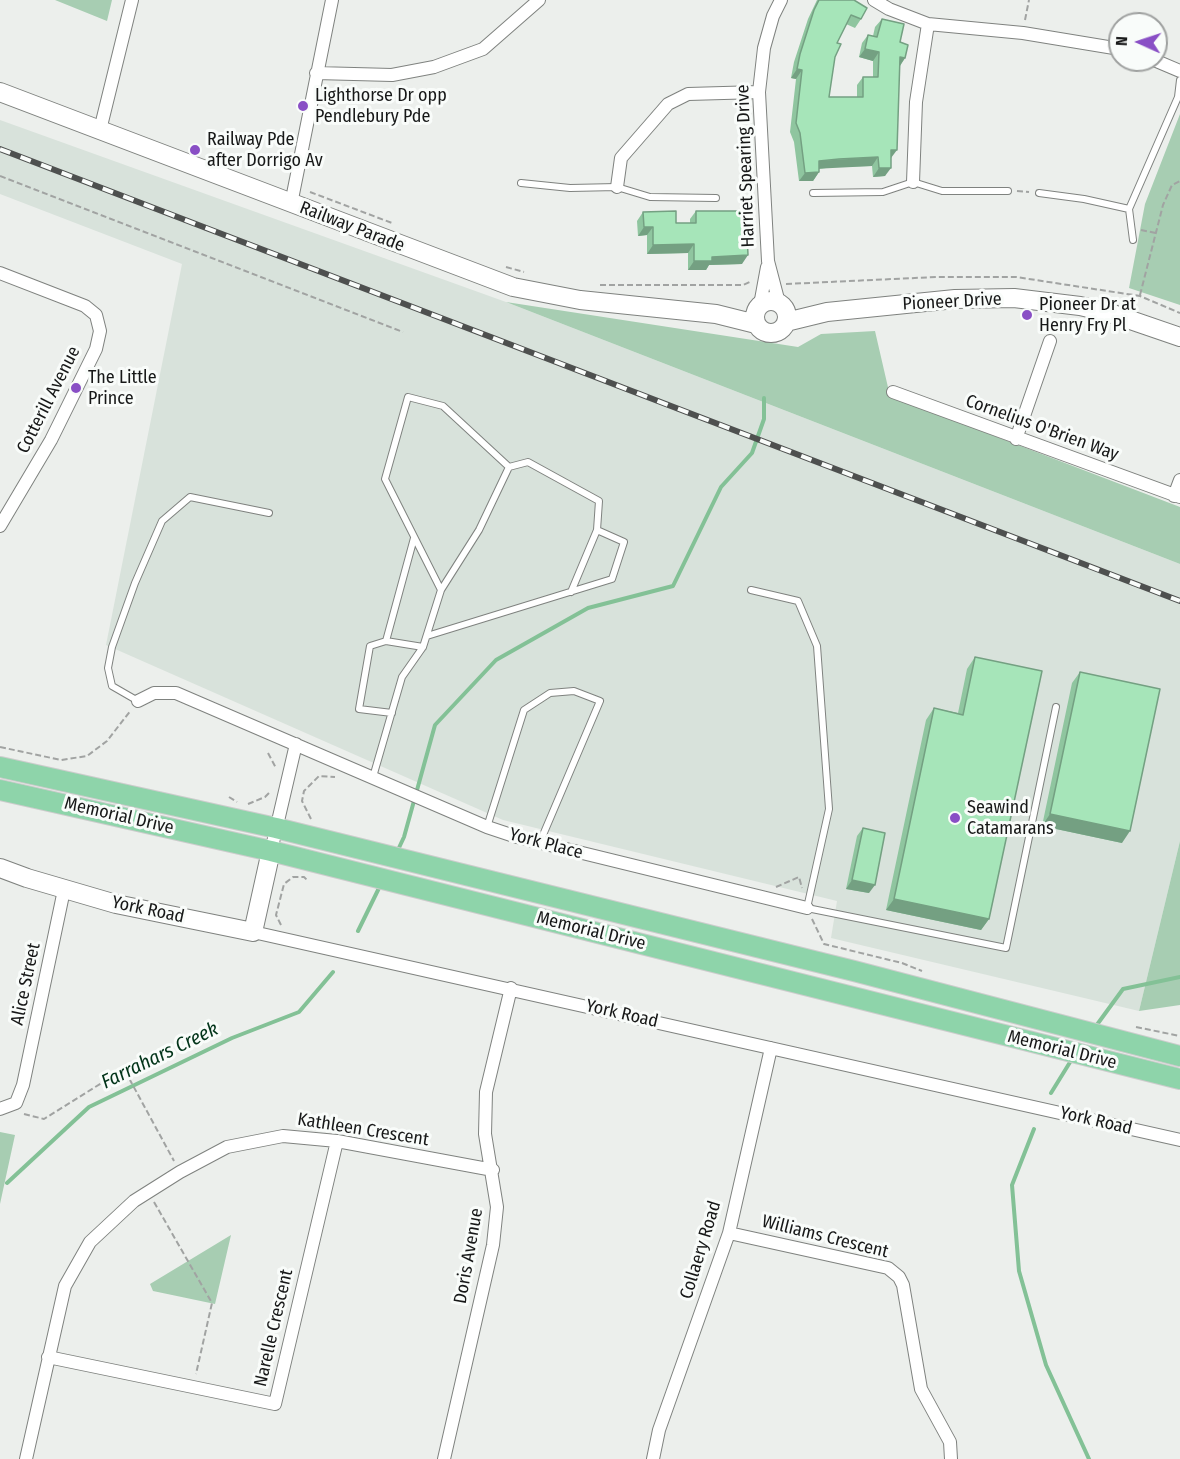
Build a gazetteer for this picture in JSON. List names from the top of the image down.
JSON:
{
  "streets": {
    "main road": [
      "Railway Parade",
      "Pioneer Drive",
      "Memorial Drive",
      "York Road"
    ],
    "street": [
      "Harriet Spearing Drive",
      "Cotterill Avenue",
      "Cornelius O'Brien Way",
      "York Place",
      "Alice Street",
      "Kathleen Crescent",
      "Williams Crescent",
      "Collaery Road",
      "Doris Avenue",
      "Narelle Crescent"
    ]
  },
  "crossings": [
    ["Harriet Spearing Drive", "Railway Parade"],
    ["Harriet Spearing Drive", "Pioneer Drive"],
    ["Railway Parade", "Pioneer Drive"],
    ["York Road", "Alice Street"],
    ["York Road", "Collaery Road"],
    ["York Road", "Doris Avenue"],
    ["Kathleen Crescent", "Doris Avenue"],
    ["Kathleen Crescent", "Narelle Crescent"],
    ["Williams Crescent", "Collaery Road"]
  ],
  "water": ["Farrahars Creek"],
  "places": [
    "Lighthorse Dr opp Pendlebury Pde",
    "Railway Pde after Dorrigo Av",
    "Pioneer Dr at Henry Fry Pl",
    "The Little Prince",
    "Seawind Catamarans"
  ],
  "north": "left"
}
